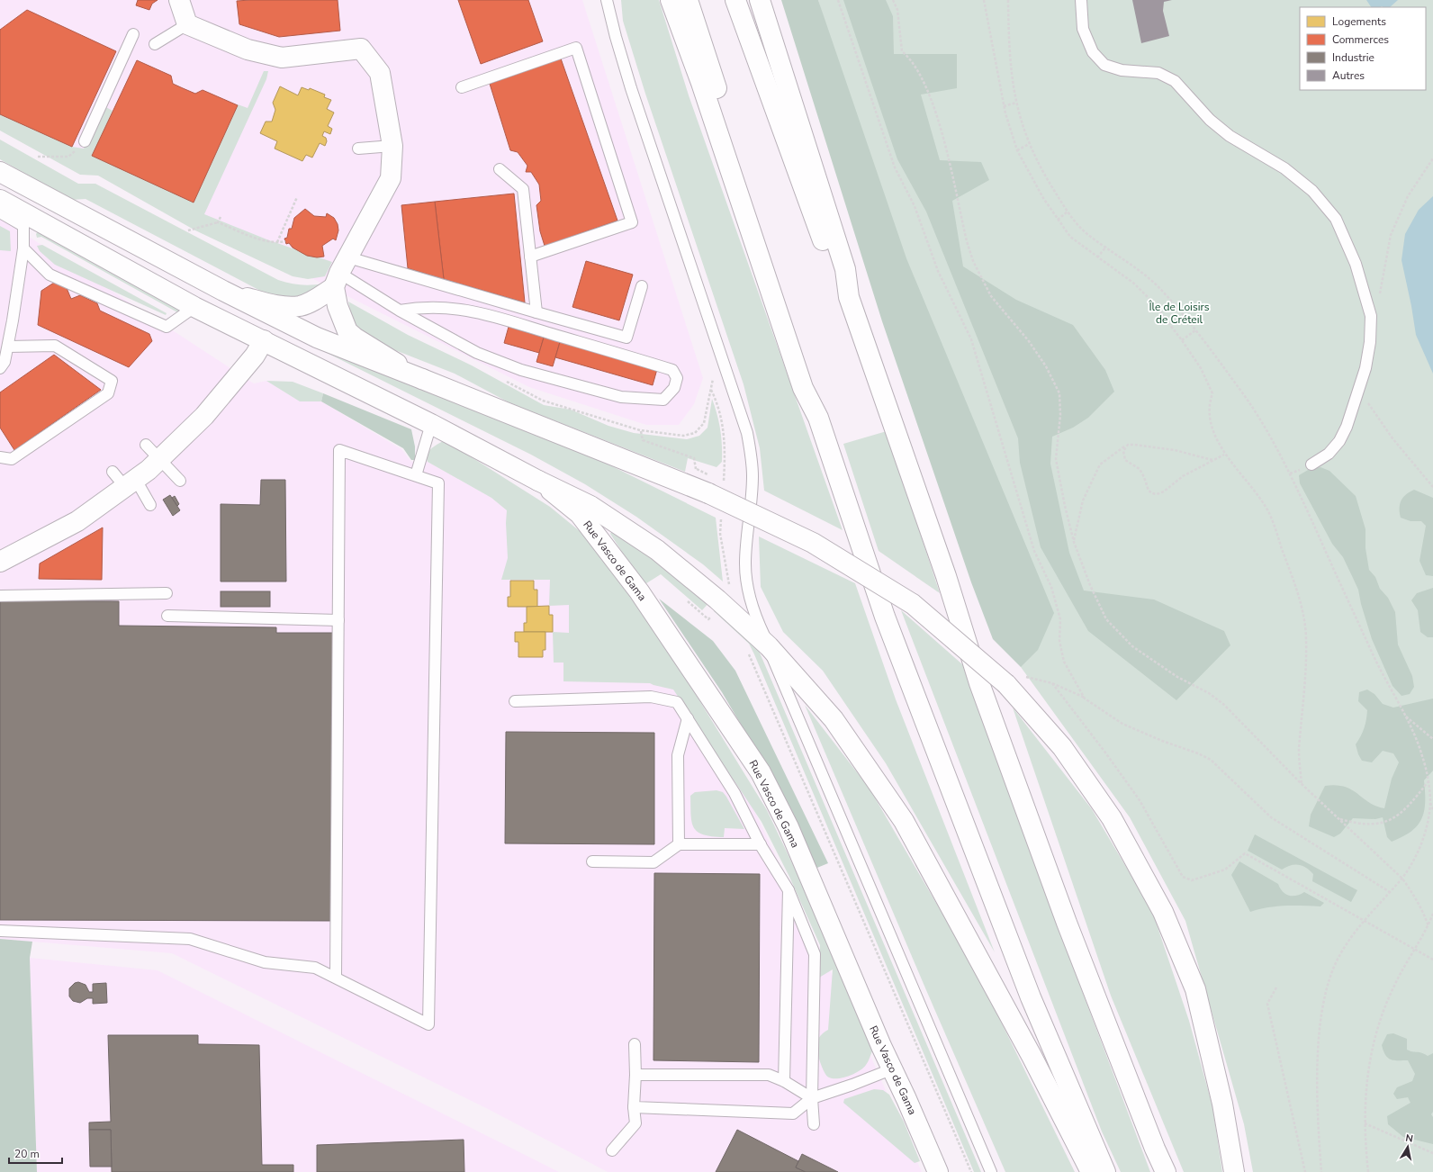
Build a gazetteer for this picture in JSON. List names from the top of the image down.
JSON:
{
  "streets": {
    "main road": ["Rue Vasco de Gama"]
  },
  "parks": ["Île de Loisirs de Créteil"],
  "legend": [
    "Logements",
    "Commerces",
    "Industrie",
    "Autres"
  ],
  "scale_bar": "20 m",
  "north": "top"
}
